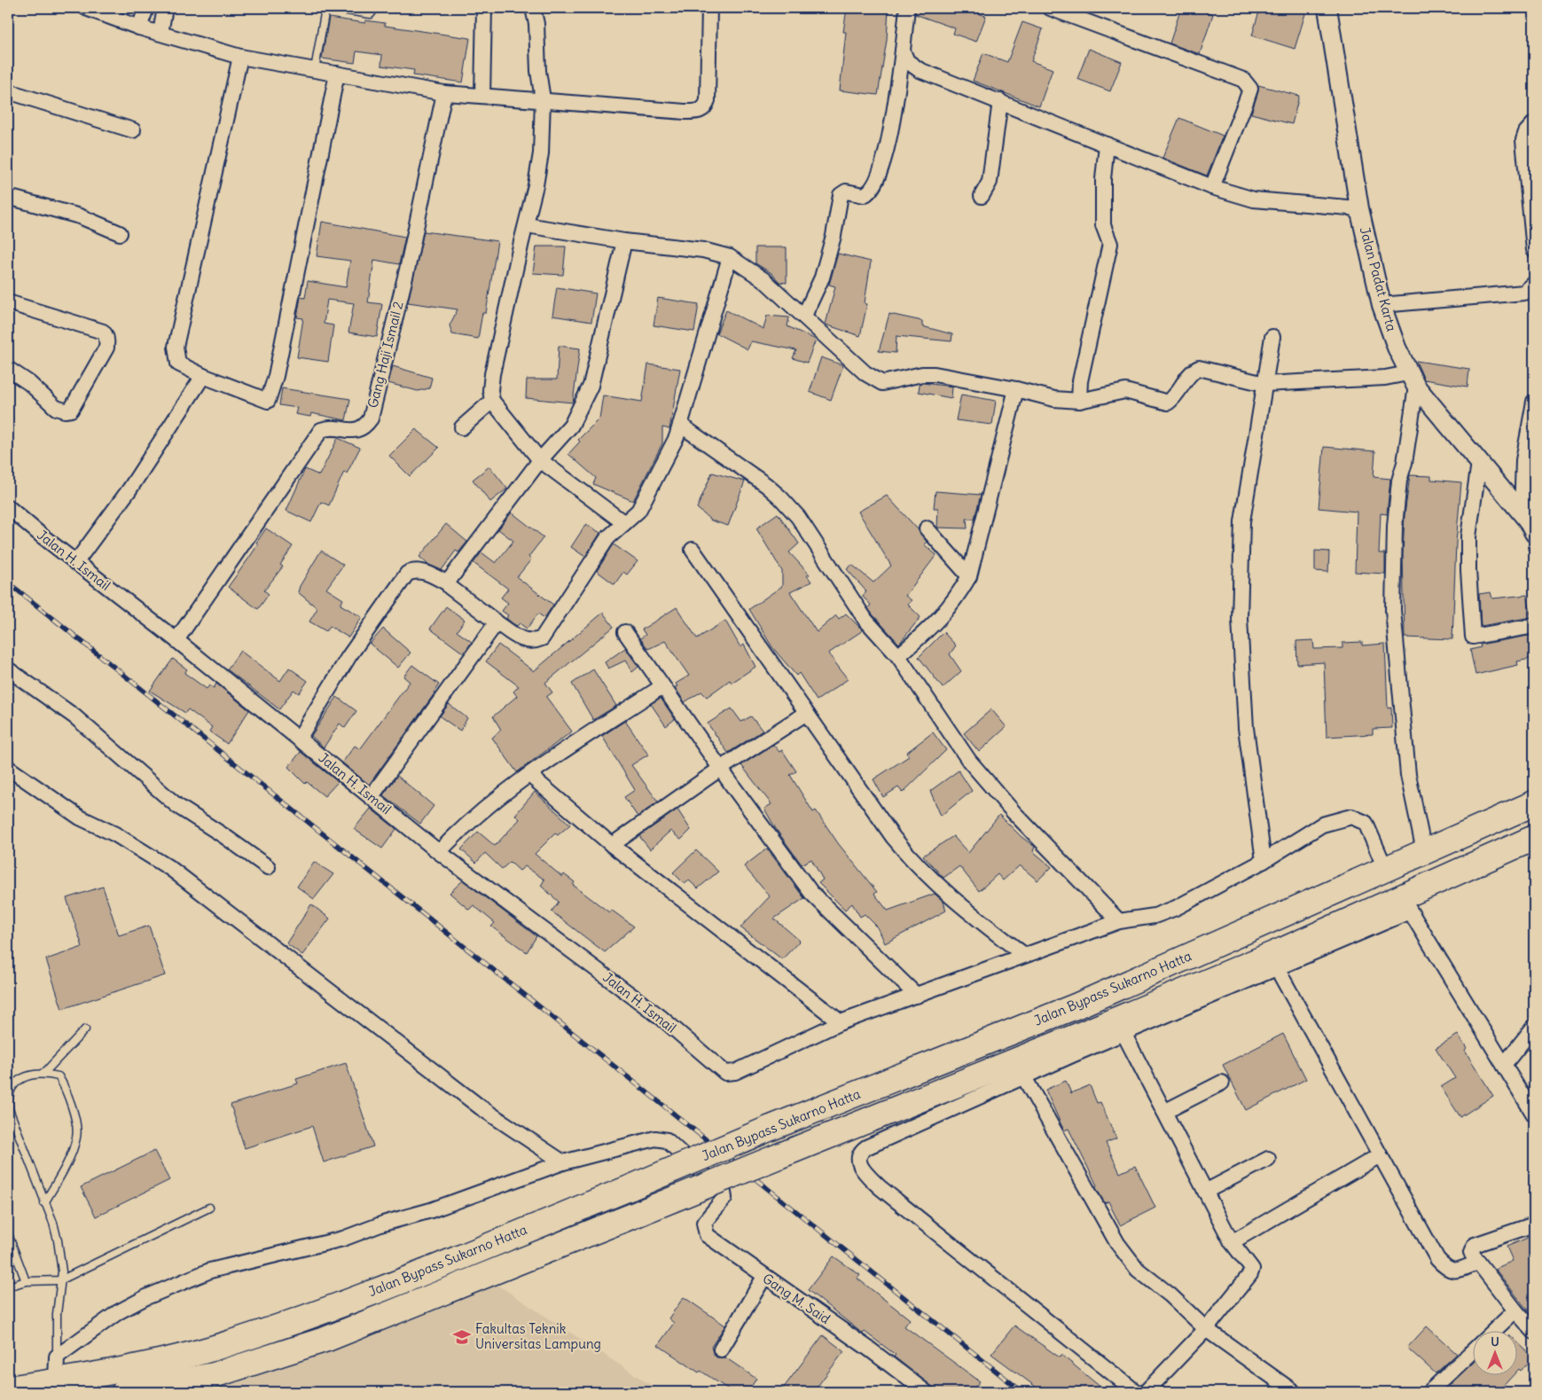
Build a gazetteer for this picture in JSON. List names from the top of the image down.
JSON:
{
  "streets": {
    "highway": ["Jalan Bypass Sukarno Hatta"],
    "street": [
      "Jalan Padat Karta",
      "Gang Haji Ismail 2",
      "Jalan H. Ismail",
      "Gang M. Said"
    ]
  },
  "crossings": [
    ["Gang Haji Ismail 2", "Jalan H. Ismail"],
    ["Jalan H. Ismail", "Jalan Bypass Sukarno Hatta"]
  ],
  "places": {
    "school or university": ["Fakultas Teknik Universitas Lampung"]
  },
  "north": "top"
}
